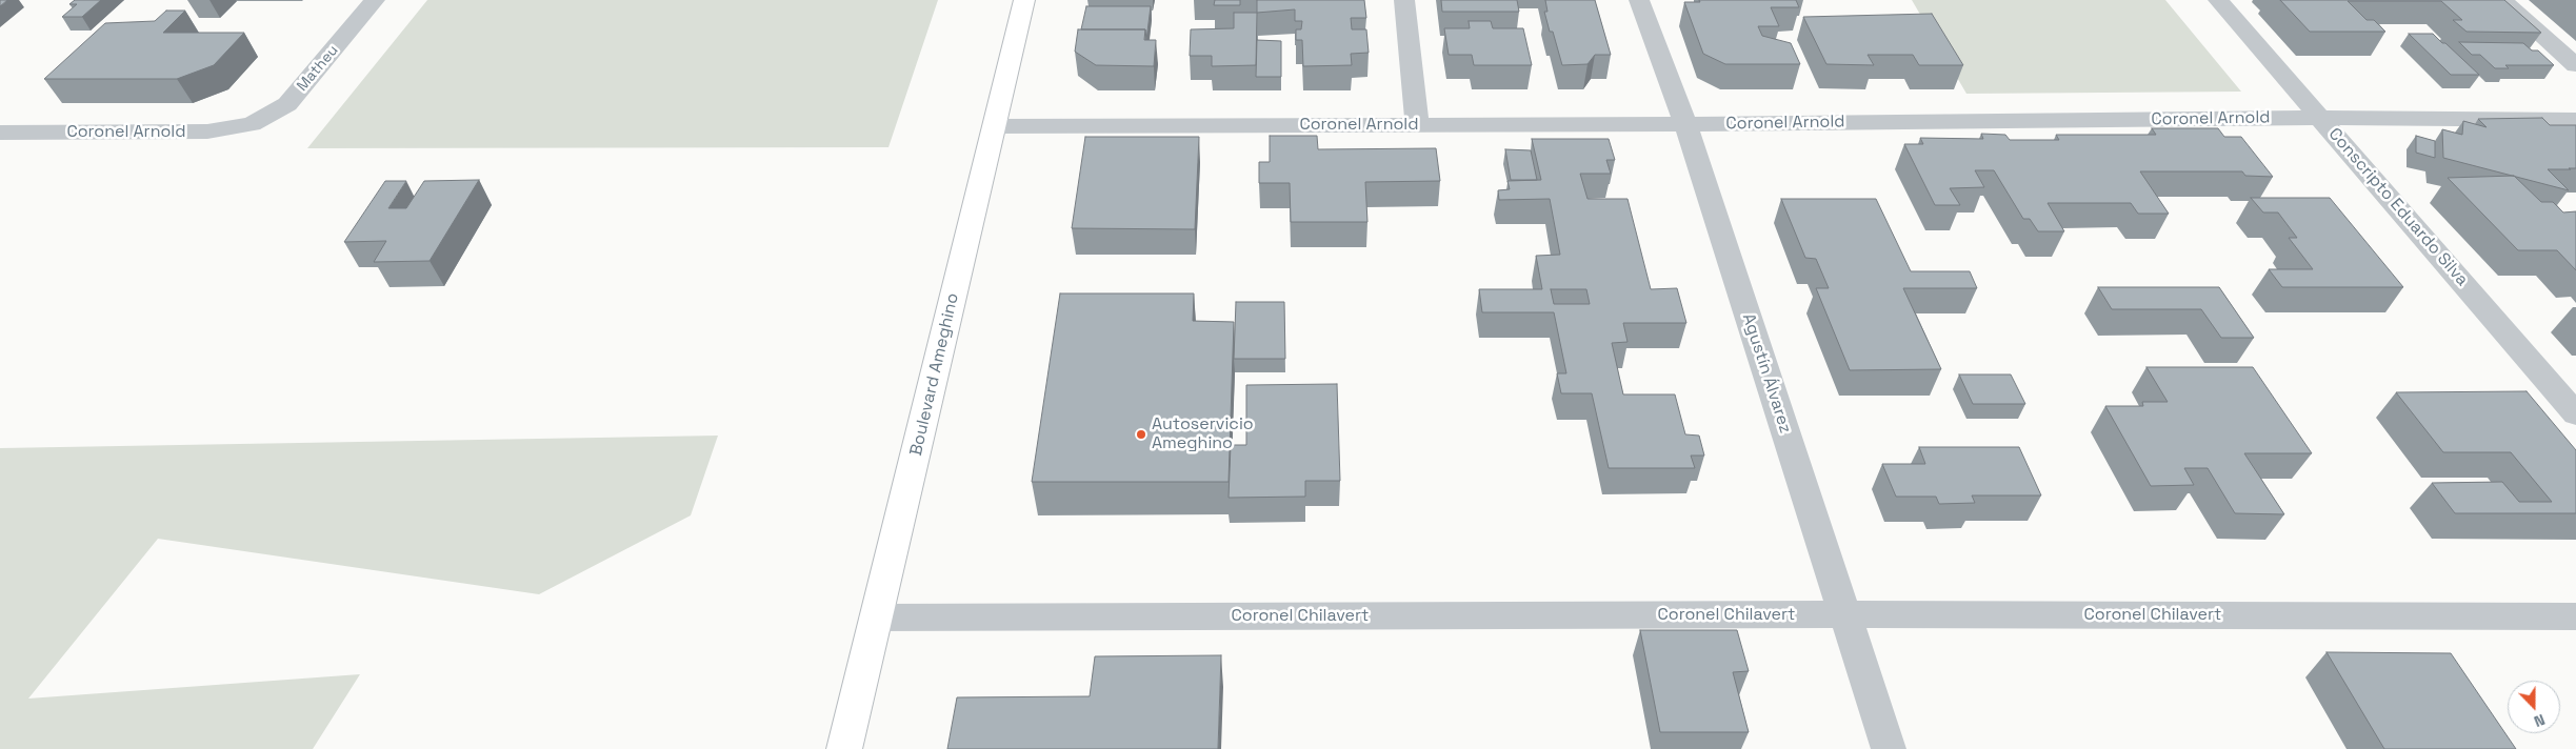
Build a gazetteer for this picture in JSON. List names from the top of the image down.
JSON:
{
  "streets": {
    "main road": ["Boulevard Ameghino"],
    "street": [
      "Matheu",
      "Coronel Arnold",
      "Conscripto Eduardo Silva",
      "Agustín Álvarez",
      "Coronel Chilavert"
    ]
  },
  "crossings": [
    ["Matheu", "Coronel Arnold"],
    ["Coronel Arnold", "Conscripto Eduardo Silva"],
    ["Coronel Arnold", "Agustín Álvarez"],
    ["Coronel Arnold", "Boulevard Ameghino"],
    ["Agustín Álvarez", "Coronel Chilavert"],
    ["Boulevard Ameghino", "Coronel Chilavert"]
  ],
  "places": ["Autoservicio Ameghino"],
  "north": "bottom"
}
